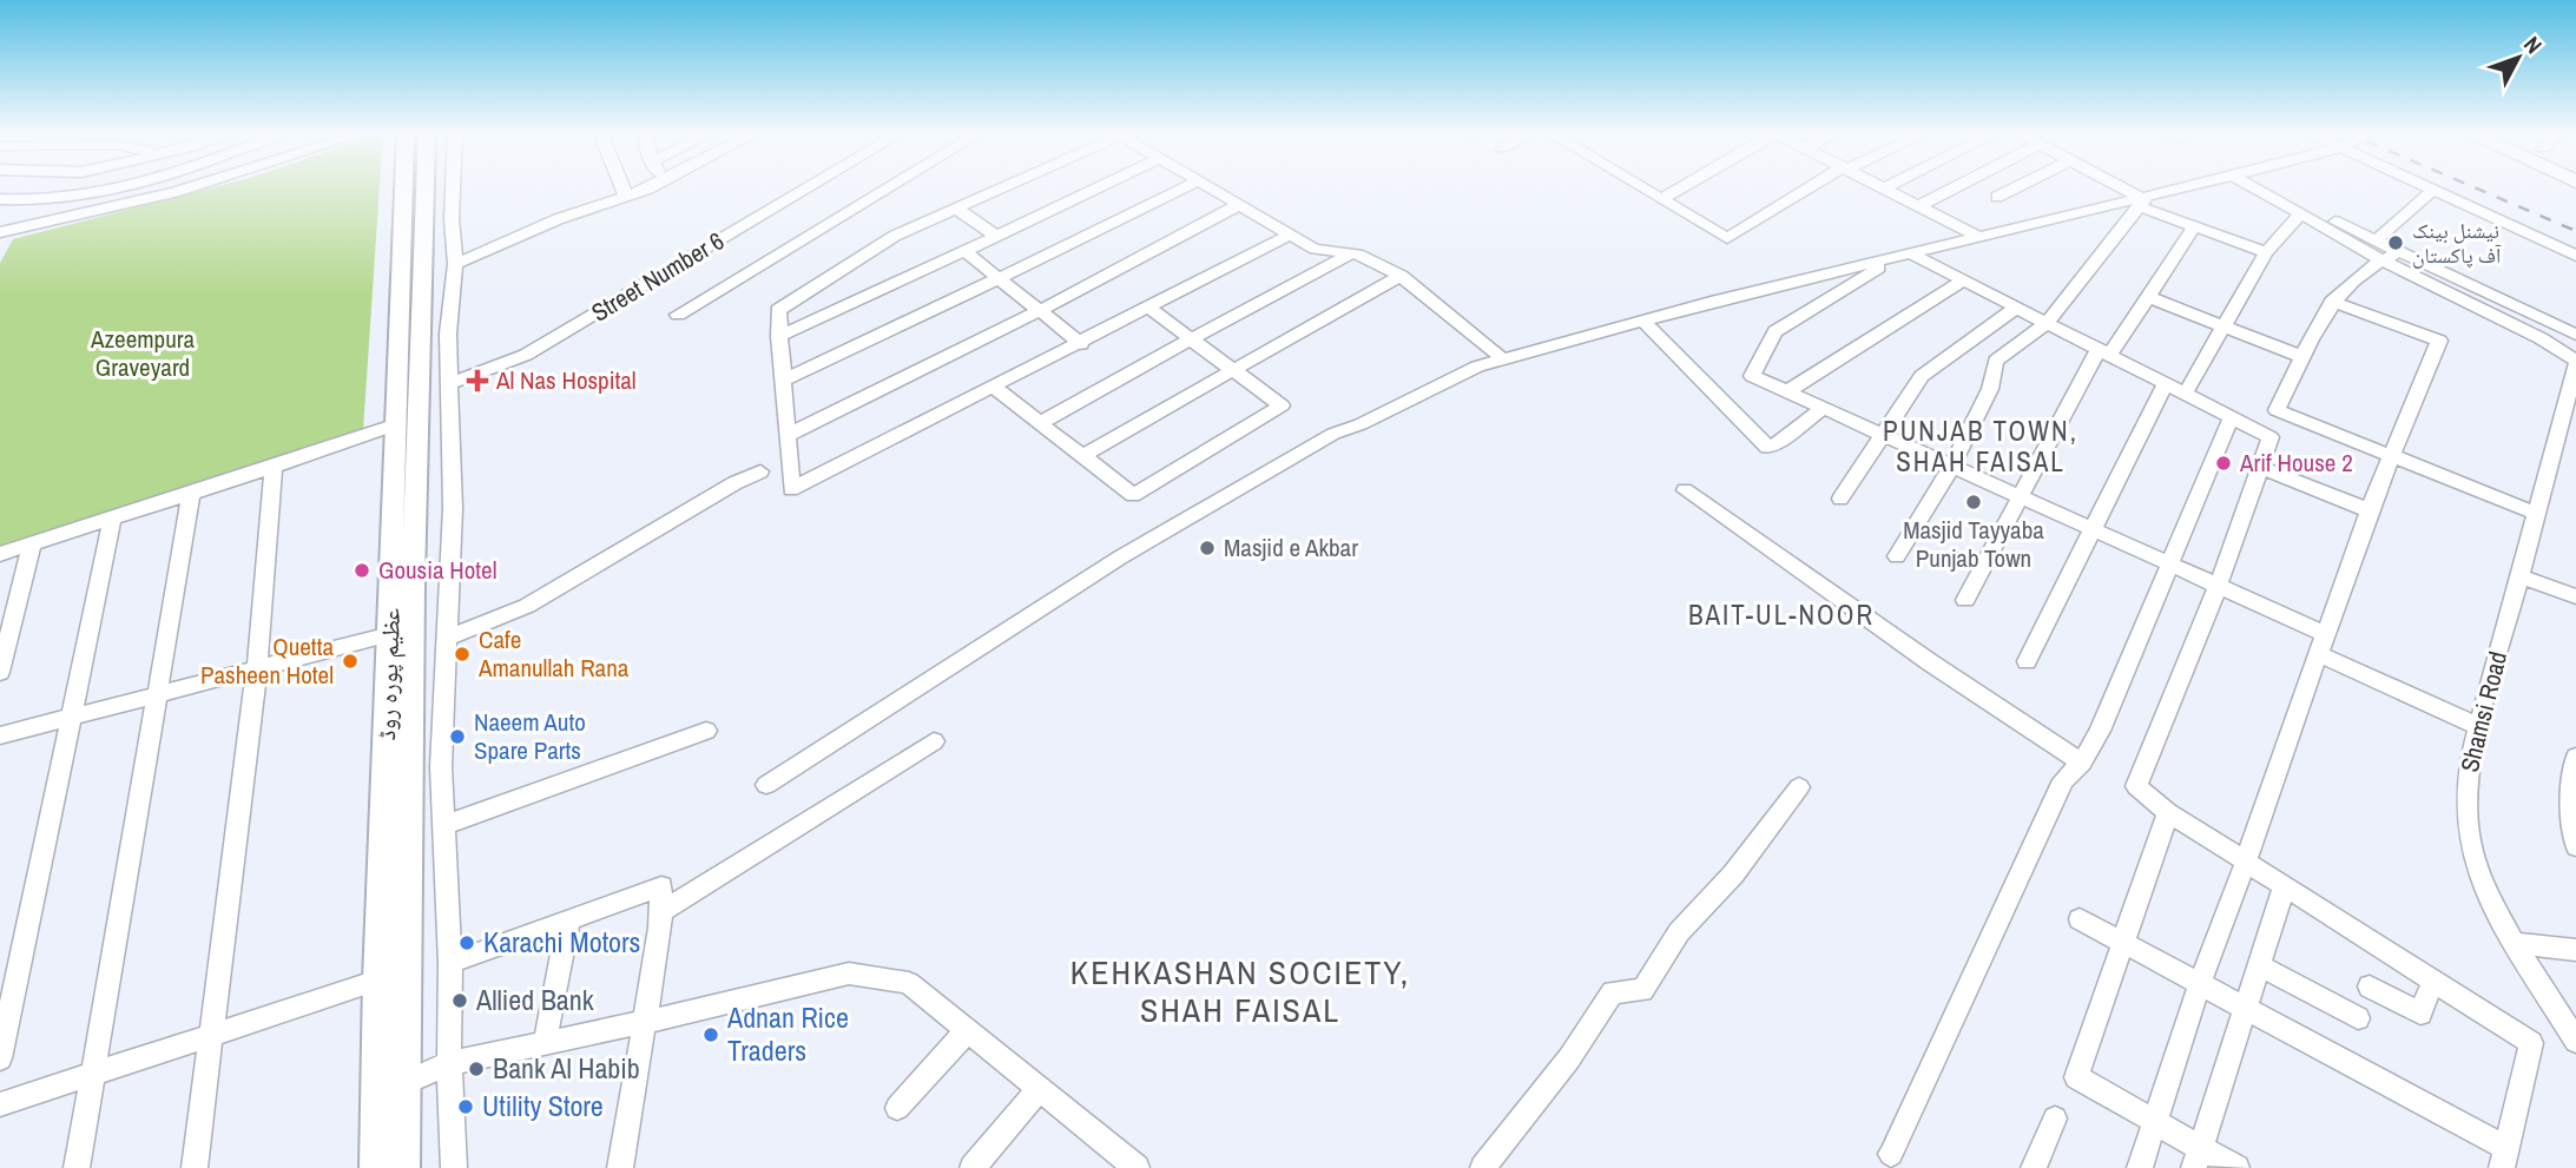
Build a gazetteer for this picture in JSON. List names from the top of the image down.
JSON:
{
  "streets": {
    "main road": ["عظیم پورہ روڈ"],
    "street": ["Street Number 6", "Shamsi Road"]
  },
  "districts": ["PUNJAB TOWN, SHAH FAISAL", "BAIT-UL-NOOR", "KEHKASHAN SOCIETY, SHAH FAISAL"],
  "parks": ["Azeempura Graveyard"],
  "places": {
    "other": [
      "نیشنل بینک آف پاکستان",
      "Arif House 2",
      "Masjid Tayyaba Punjab Town",
      "Masjid e Akbar",
      "Gousia Hotel",
      "Cafe Amanullah Rana",
      "Quetta Pasheen Hotel",
      "Naeem Auto Spare Parts",
      "Karachi Motors",
      "Allied Bank",
      "Adnan Rice Traders",
      "Bank Al Habib",
      "Utility Store"
    ],
    "health": ["Al Nas Hospital"]
  },
  "north": "top right"
}
